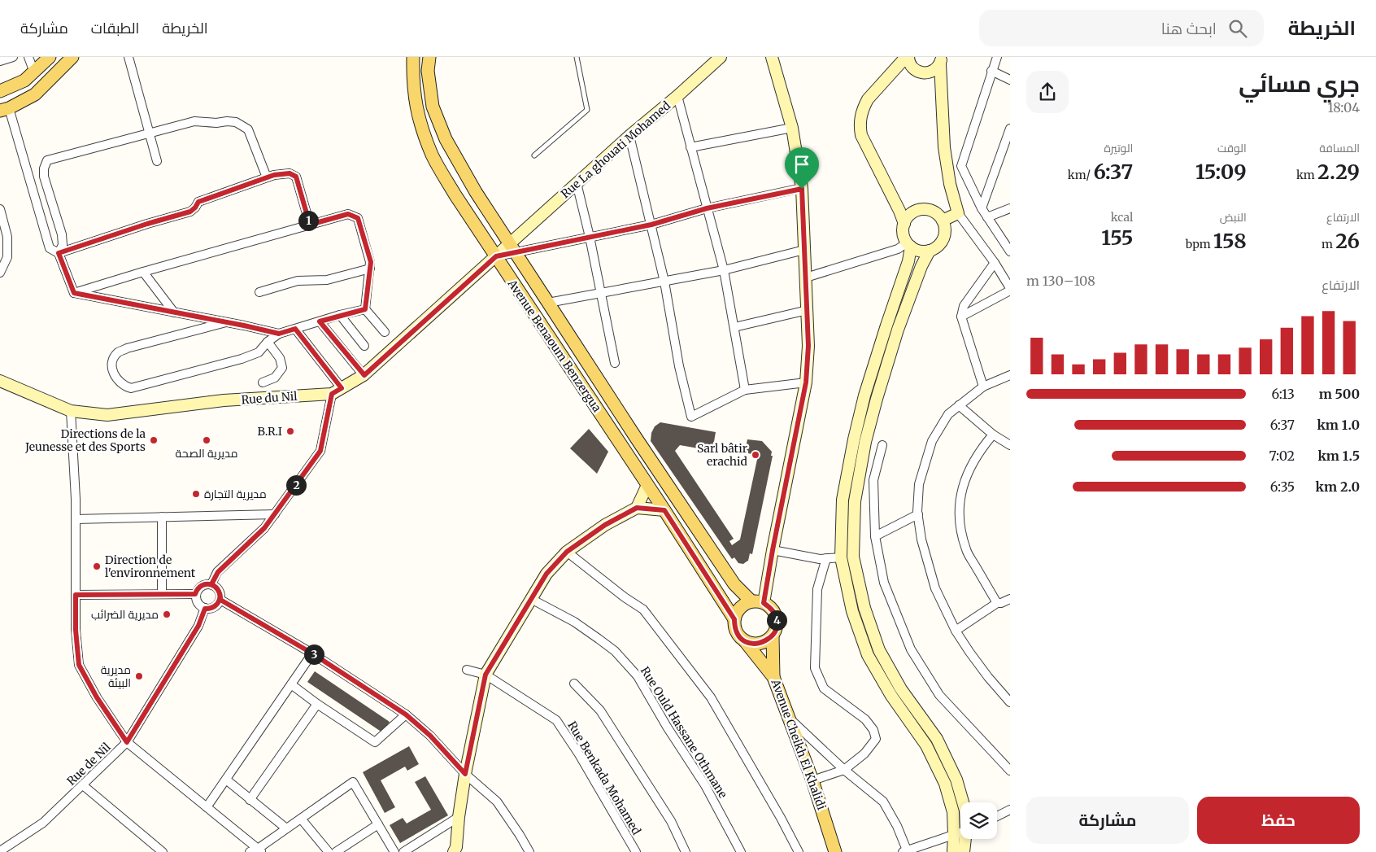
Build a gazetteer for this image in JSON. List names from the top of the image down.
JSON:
{
  "streets": {
    "main road": ["Avenue Benaoum Benzergua", "Avenue Cheikh El Khalidi"],
    "street": [
      "Rue La ghouati Mohamed",
      "Rue du Nil",
      "Rue Ould Hassane Othmane",
      "Rue de Nil",
      "Rue Benkada Mohamed"
    ]
  },
  "crossings": [
    ["Rue La ghouati Mohamed", "Avenue Benaoum Benzergua"],
    ["Rue La ghouati Mohamed", "Rue du Nil"],
    ["Avenue Benaoum Benzergua", "Rue du Nil"],
    ["Avenue Benaoum Benzergua", "Avenue Cheikh El Khalidi"]
  ],
  "places": [
    "B.R.I",
    "Directions de la Jeunesse et des Sports",
    "مديرية الصحة",
    "Sarl bâtir erachid",
    "مديرية التجارة",
    "Direction de l'environnement",
    "مديرية الضرائب",
    "مديرية البيئة"
  ],
  "page": {
    "header": "الخريطة",
    "search": "ابحث هنا",
    "nav": ["الخريطة", "الطبقات", "مشاركة"],
    "heading": ["جري مسائي", "18:04"],
    "stats": [
      ["المسافة", "2.29 km"],
      ["الوقت", "15:09"],
      ["الوتيرة", "6:37 /km"],
      ["الارتفاع", "26 m"],
      ["النبض", "158 bpm"],
      ["kcal", "155"]
    ],
    "pins": [
      "1",
      "2",
      "4",
      "3"
    ],
    "chart": ["الارتفاع", "108–130 m"],
    "list": [
      {
        "name": "500 m",
        "note": "6:13"
      },
      {
        "name": "1.0 km",
        "note": "6:37"
      },
      {
        "name": "1.5 km",
        "note": "7:02"
      },
      {
        "name": "2.0 km",
        "note": "6:35"
      }
    ],
    "buttons": ["حفظ", "مشاركة"]
  }
}
